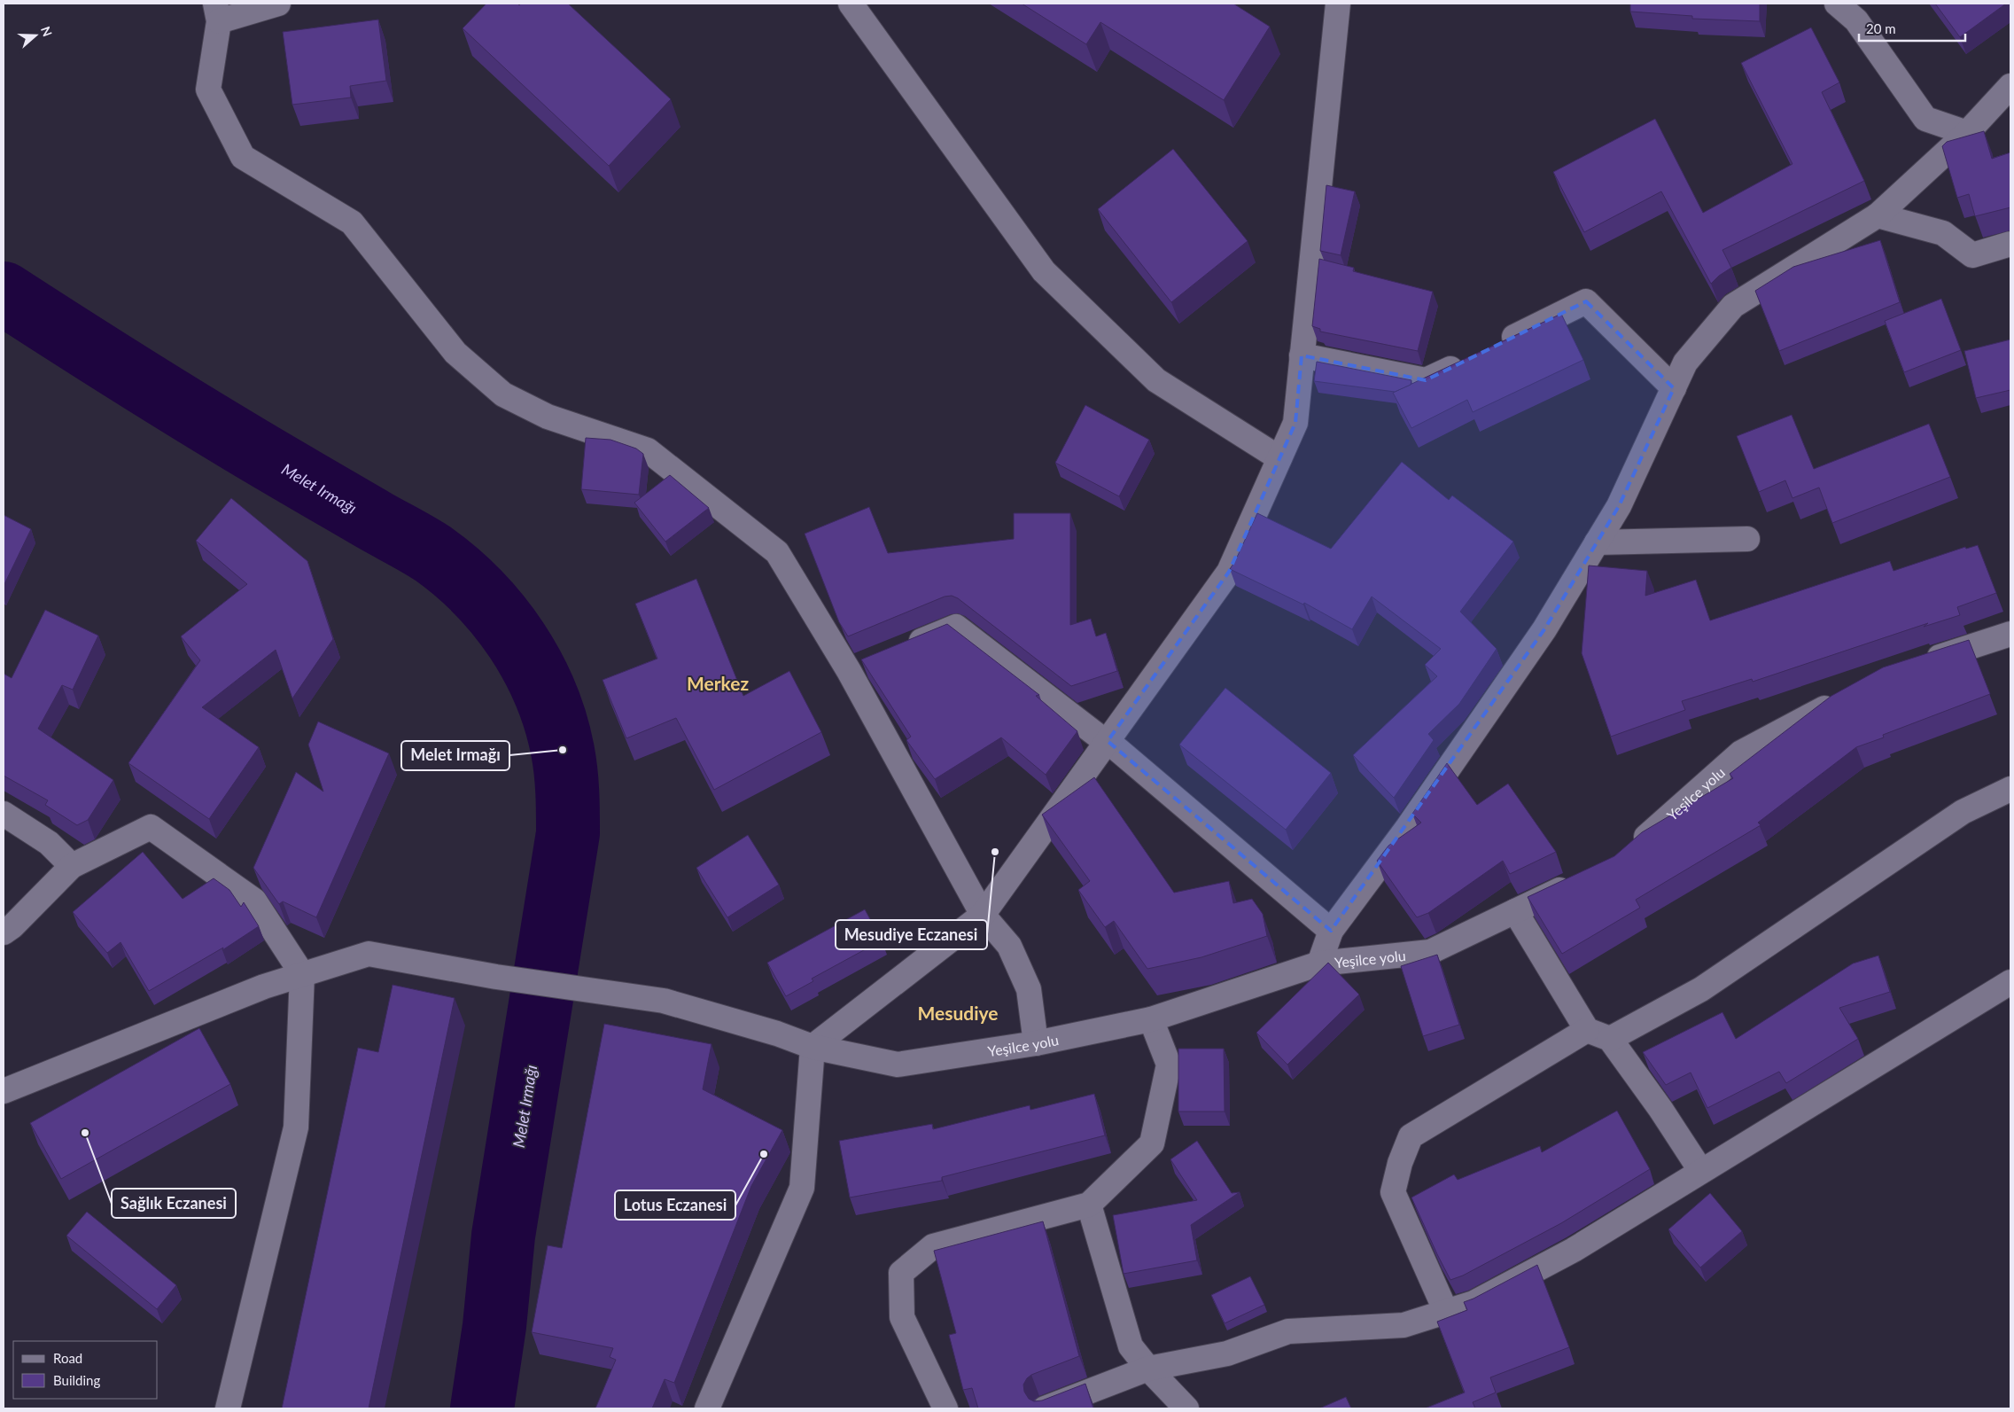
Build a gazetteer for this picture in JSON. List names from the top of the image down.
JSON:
{
  "streets": {
    "street": ["Yeşilce yolu"]
  },
  "districts": ["Merkez", "Mesudiye"],
  "water": ["Melet Irmağı"],
  "places": [
    "Melet Irmağı",
    "Mesudiye Eczanesi",
    "Sağlık Eczanesi",
    "Lotus Eczanesi"
  ],
  "legend": ["Road", "Building"],
  "scale_bar": "20 m",
  "north": "right"
}
